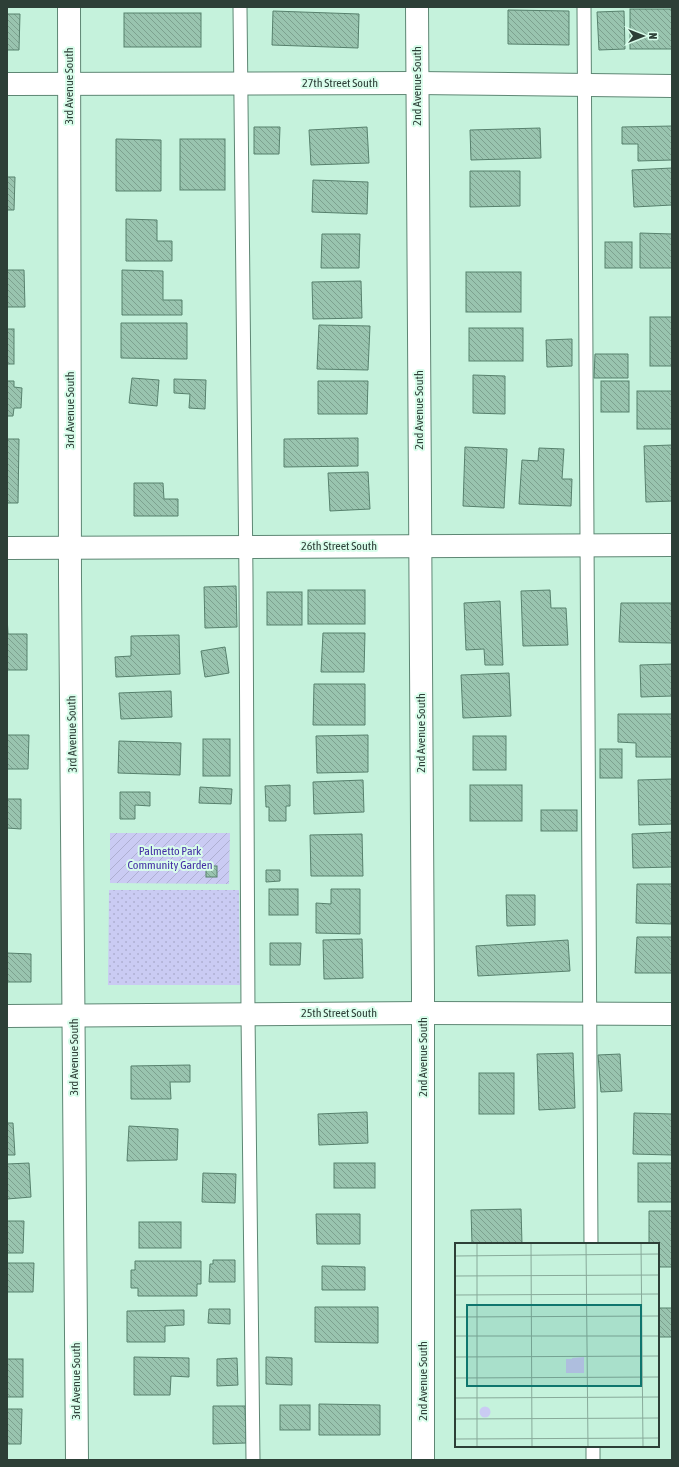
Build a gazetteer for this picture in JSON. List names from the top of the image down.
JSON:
{
  "streets": {
    "street": [
      "27th Street South",
      "3rd Avenue South",
      "2nd Avenue South",
      "26th Street South",
      "25th Street South"
    ]
  },
  "crossings": [
    ["27th Street South", "3rd Avenue South"],
    ["27th Street South", "2nd Avenue South"],
    ["3rd Avenue South", "26th Street South"],
    ["3rd Avenue South", "25th Street South"],
    ["2nd Avenue South", "26th Street South"],
    ["2nd Avenue South", "25th Street South"]
  ],
  "parks": ["Palmetto Park Community Garden"],
  "north": "right"
}
